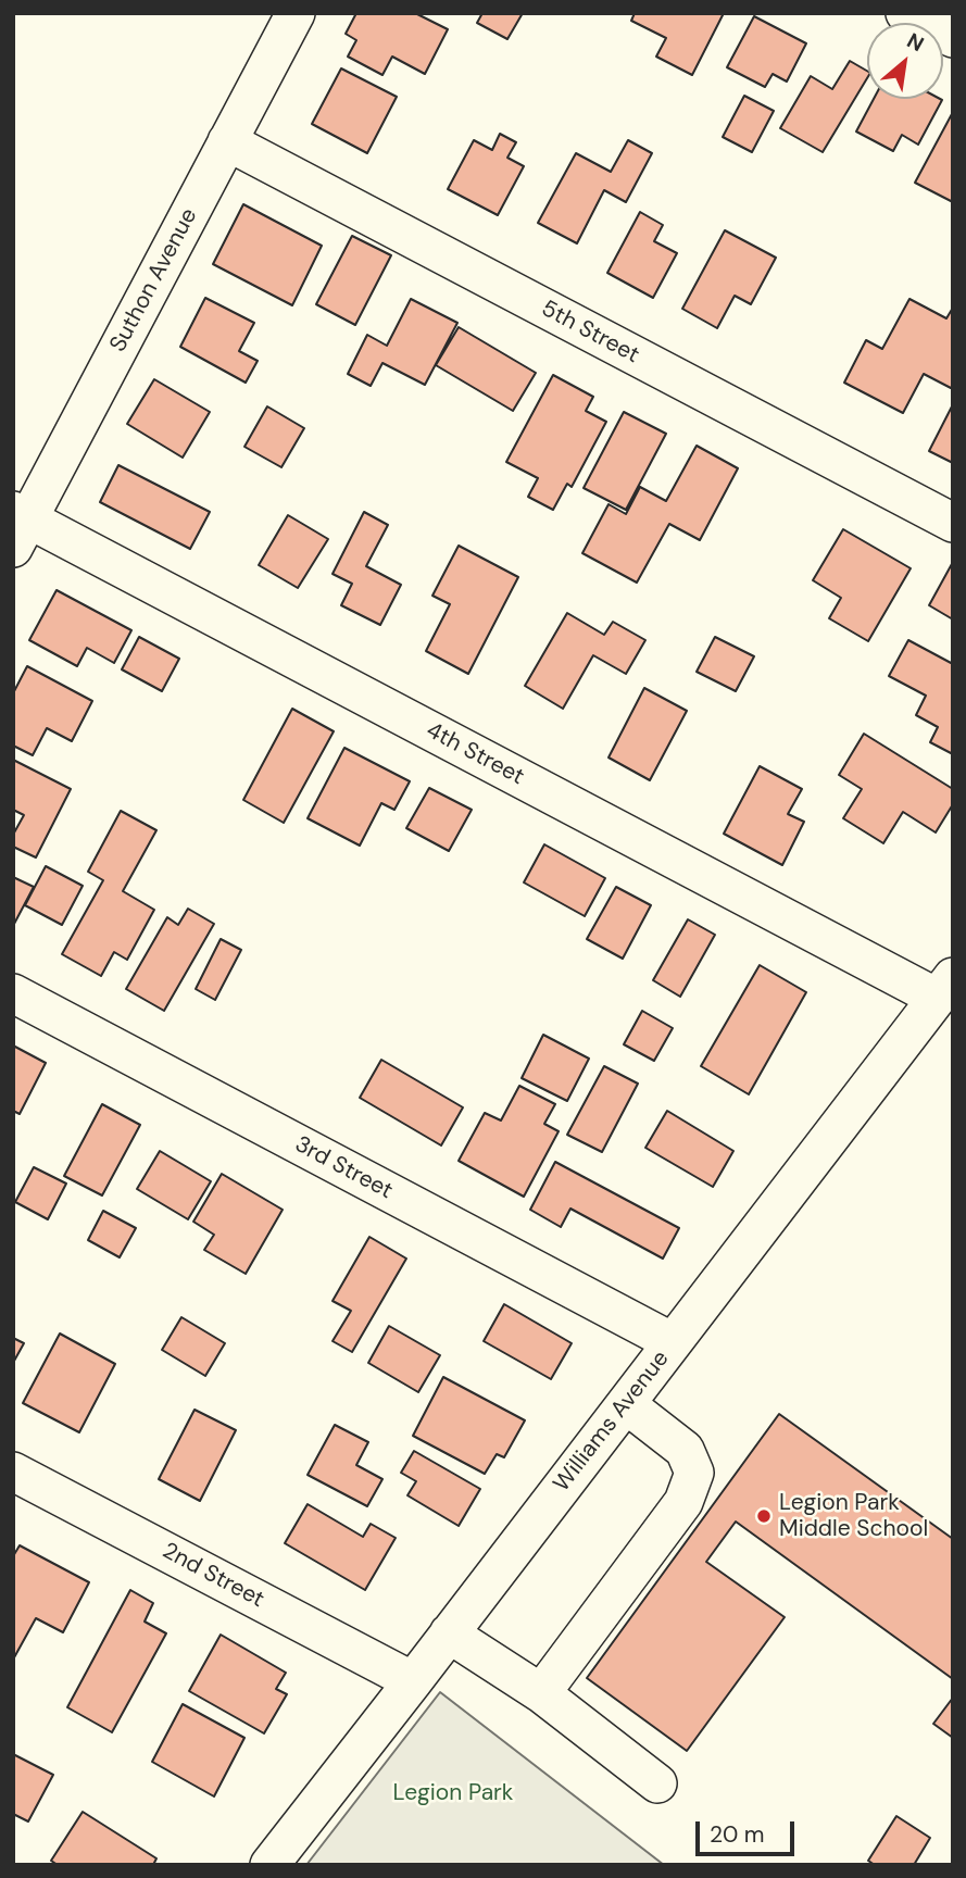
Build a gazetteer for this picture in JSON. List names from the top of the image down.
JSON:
{
  "streets": {
    "street": [
      "Suthon Avenue",
      "5th Street",
      "4th Street",
      "3rd Street",
      "Williams Avenue",
      "2nd Street"
    ]
  },
  "crossings": [
    ["Suthon Avenue", "5th Street"],
    ["Suthon Avenue", "4th Street"],
    ["4th Street", "Williams Avenue"],
    ["3rd Street", "Williams Avenue"],
    ["Williams Avenue", "2nd Street"]
  ],
  "parks": ["Legion Park"],
  "places": ["Legion Park Middle School"],
  "scale_bar": "20 m",
  "north": "top right"
}
